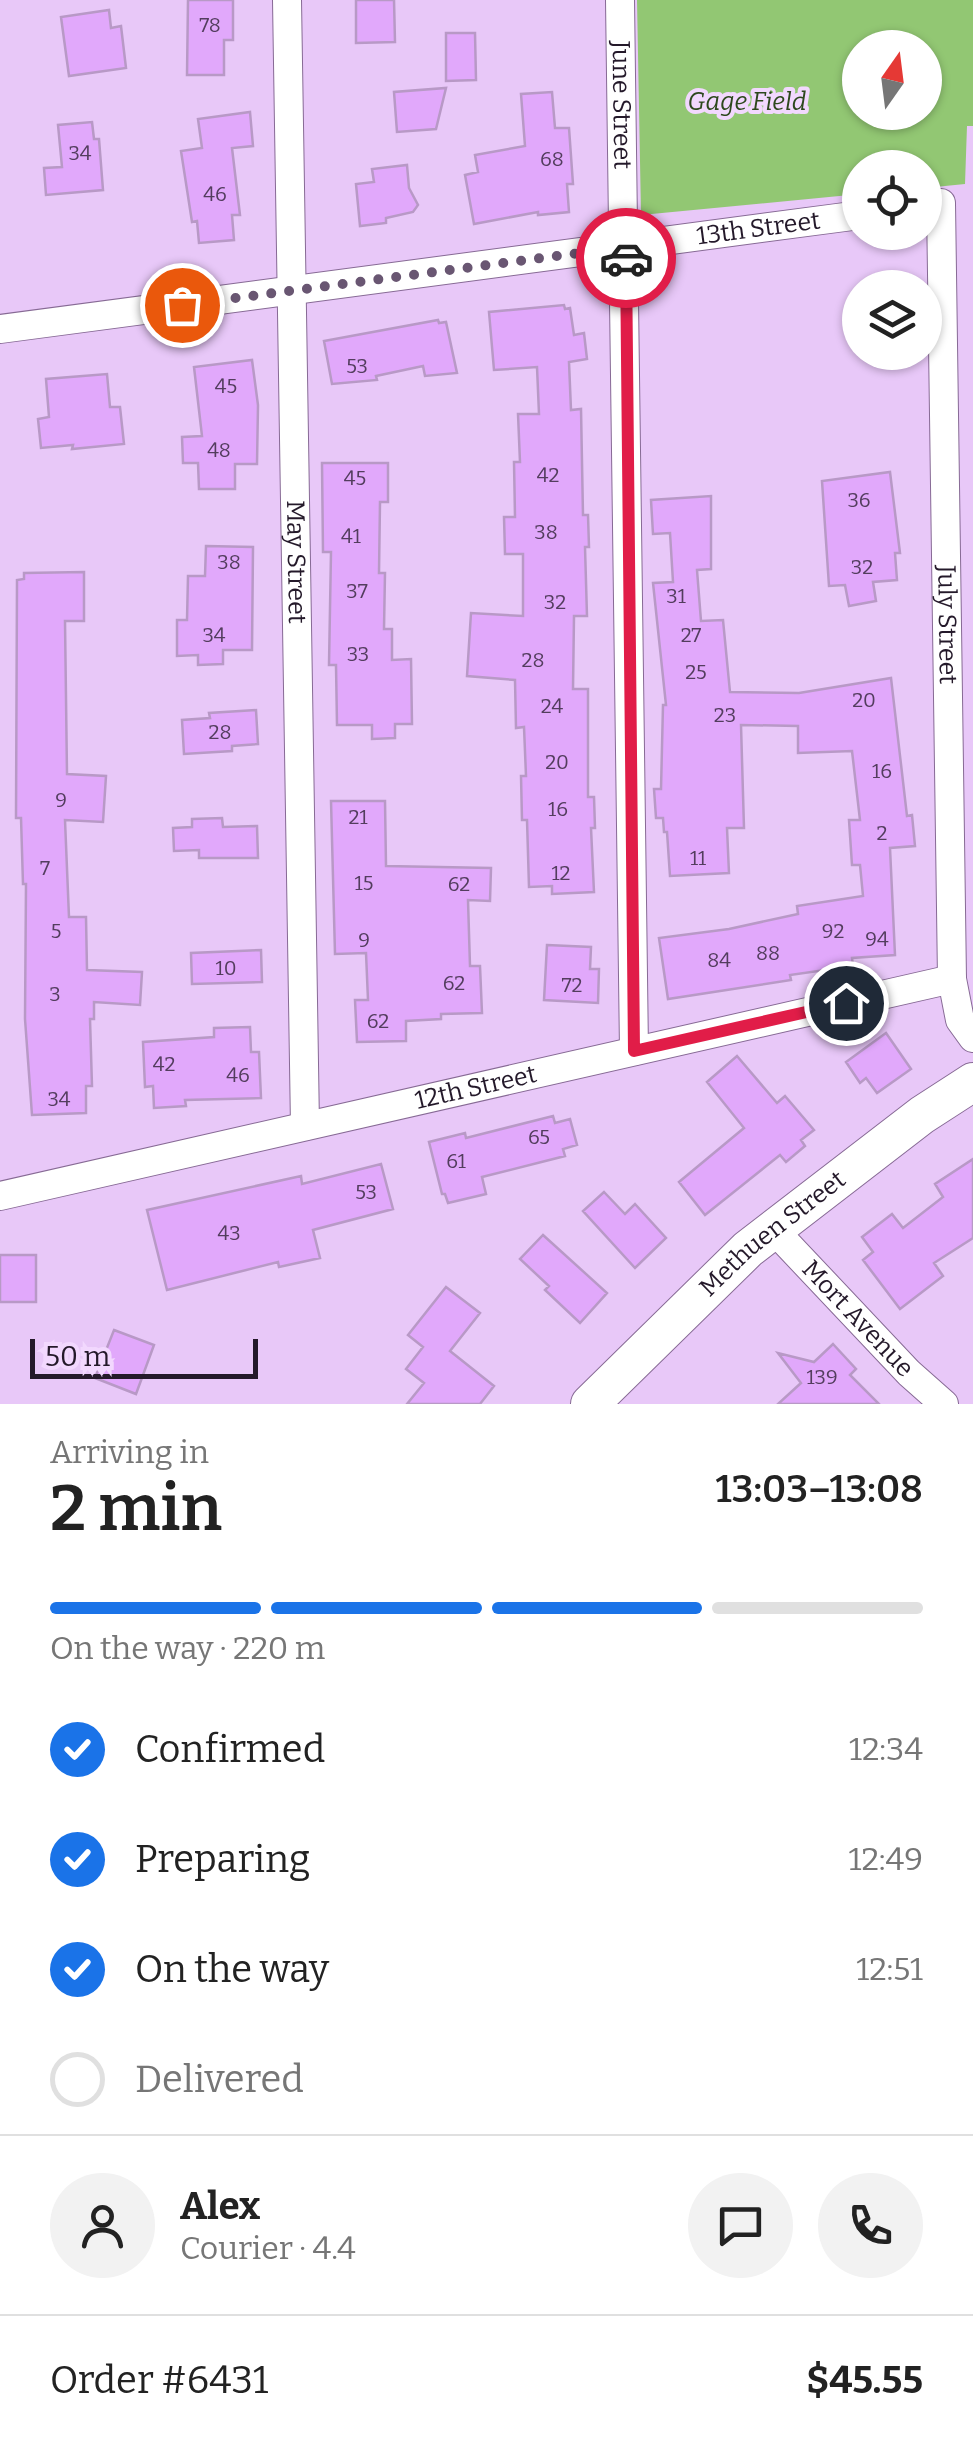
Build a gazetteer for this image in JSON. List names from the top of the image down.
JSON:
{
  "streets": {
    "street": [
      "June Street",
      "13th Street",
      "May Street",
      "July Street",
      "12th Street",
      "Methuen Street",
      "Mort Avenue"
    ]
  },
  "crossings": [
    ["June Street", "13th Street"],
    ["June Street", "12th Street"],
    ["13th Street", "May Street"],
    ["May Street", "12th Street"],
    ["July Street", "12th Street"],
    ["Methuen Street", "Mort Avenue"]
  ],
  "parks": ["Gage Field"],
  "house_numbers": [
    "78",
    "34",
    "68",
    "46",
    "53",
    "45",
    "48",
    "42",
    "45",
    "36",
    "38",
    "41",
    "38",
    "32",
    "37",
    "31",
    "32",
    "34",
    "27",
    "33",
    "28",
    "25",
    "20",
    "24",
    "23",
    "28",
    "20",
    "16",
    "9",
    "16",
    "21",
    "2",
    "11",
    "7",
    "12",
    "15",
    "62",
    "5",
    "92",
    "94",
    "9",
    "88",
    "84",
    "10",
    "62",
    "72",
    "3",
    "62",
    "42",
    "46",
    "34",
    "65",
    "61",
    "53",
    "43",
    "139"
  ],
  "scale_bar": "50 m",
  "north": "top",
  "page": {
    "scale": "50 m",
    "heading": ["2 min", "Arriving in", "13:03–13:08"],
    "panel": [
      "Alex",
      "Courier · 4.4",
      "Order #6431",
      "$45.55"
    ],
    "bar": "On the way · 220 m",
    "list": [
      ["Confirmed", "12:34"],
      ["Preparing", "12:49"],
      ["On the way", "12:51"],
      "Delivered"
    ]
  }
}
